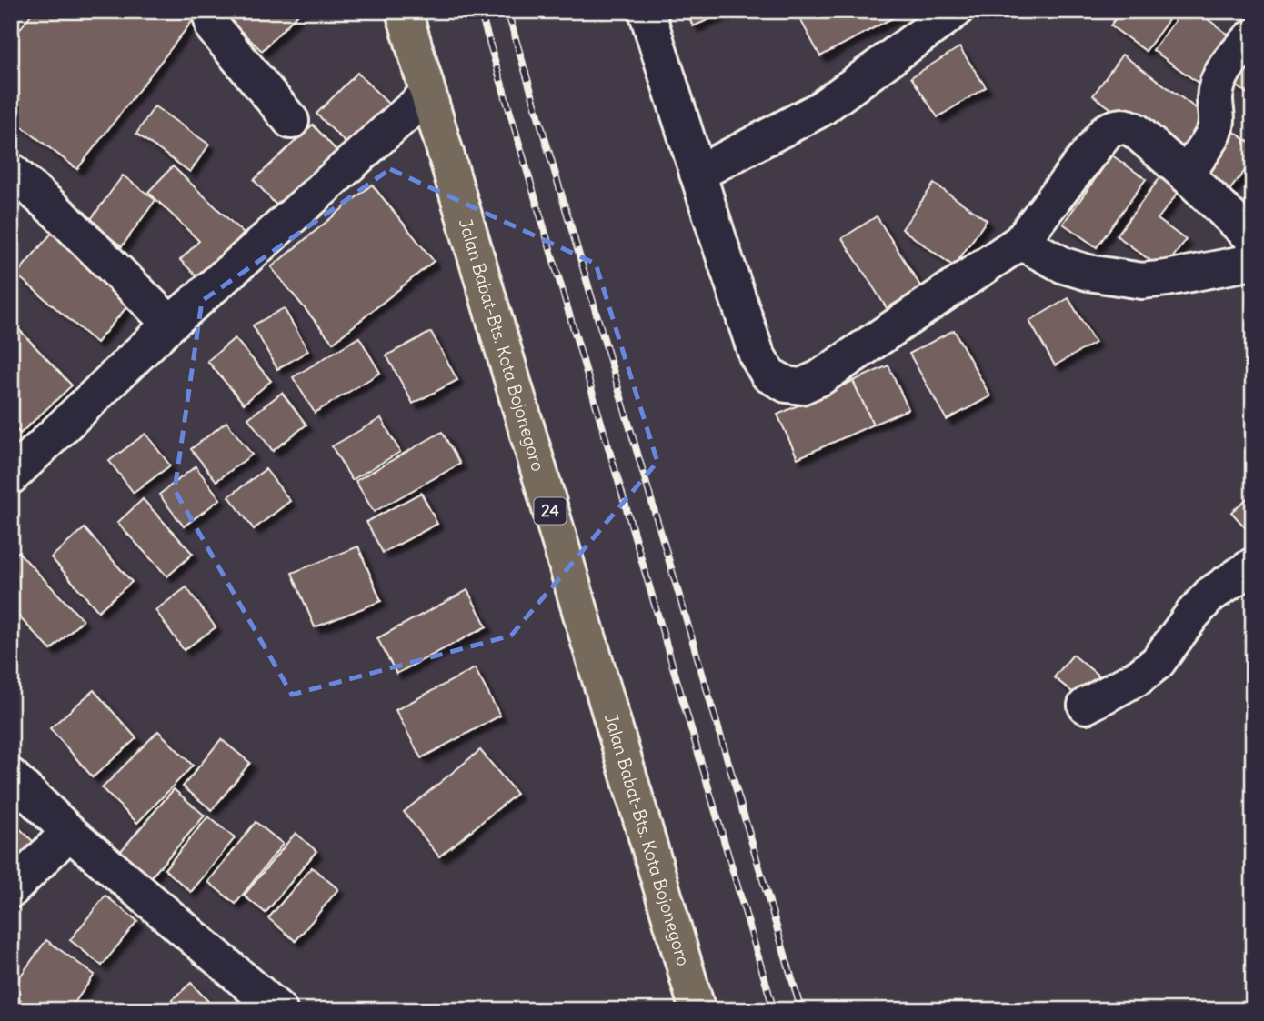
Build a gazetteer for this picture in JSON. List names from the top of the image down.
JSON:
{
  "streets": {
    "highway": ["Jalan Babat-Bts. Kota Bojonegoro", "24"]
  }
}
